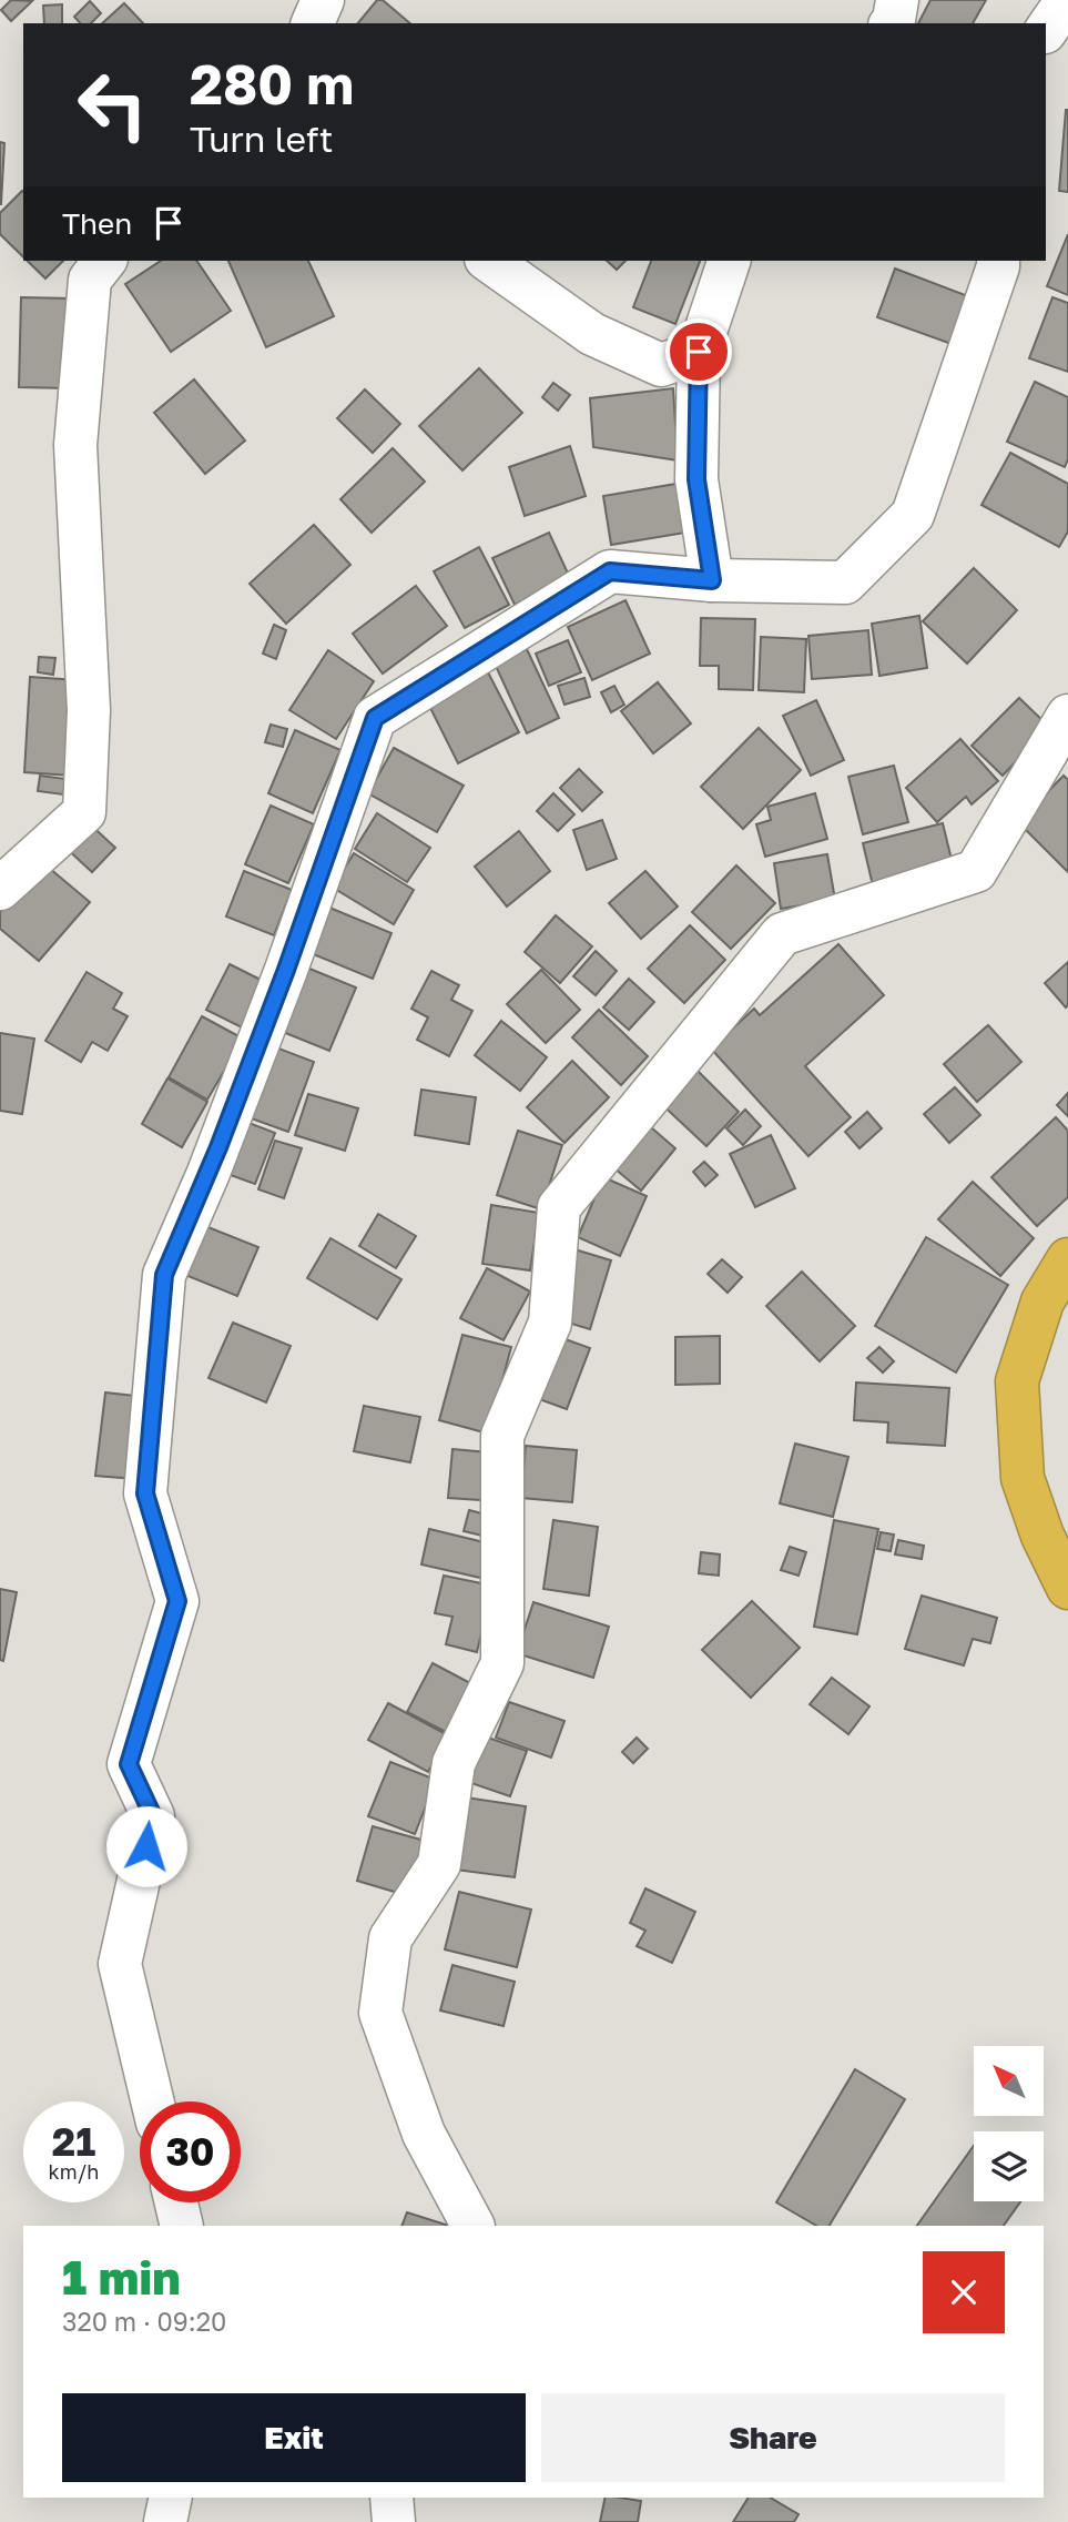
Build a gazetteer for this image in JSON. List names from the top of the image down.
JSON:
{
  "north": "top left",
  "page": {
    "turn": ["280 m", "Turn left"],
    "then": "Then",
    "speed": "21 km/h",
    "limit": "30",
    "heading": ["1 min", "320 m · 09:20"],
    "buttons": ["Exit", "Share"]
  }
}
